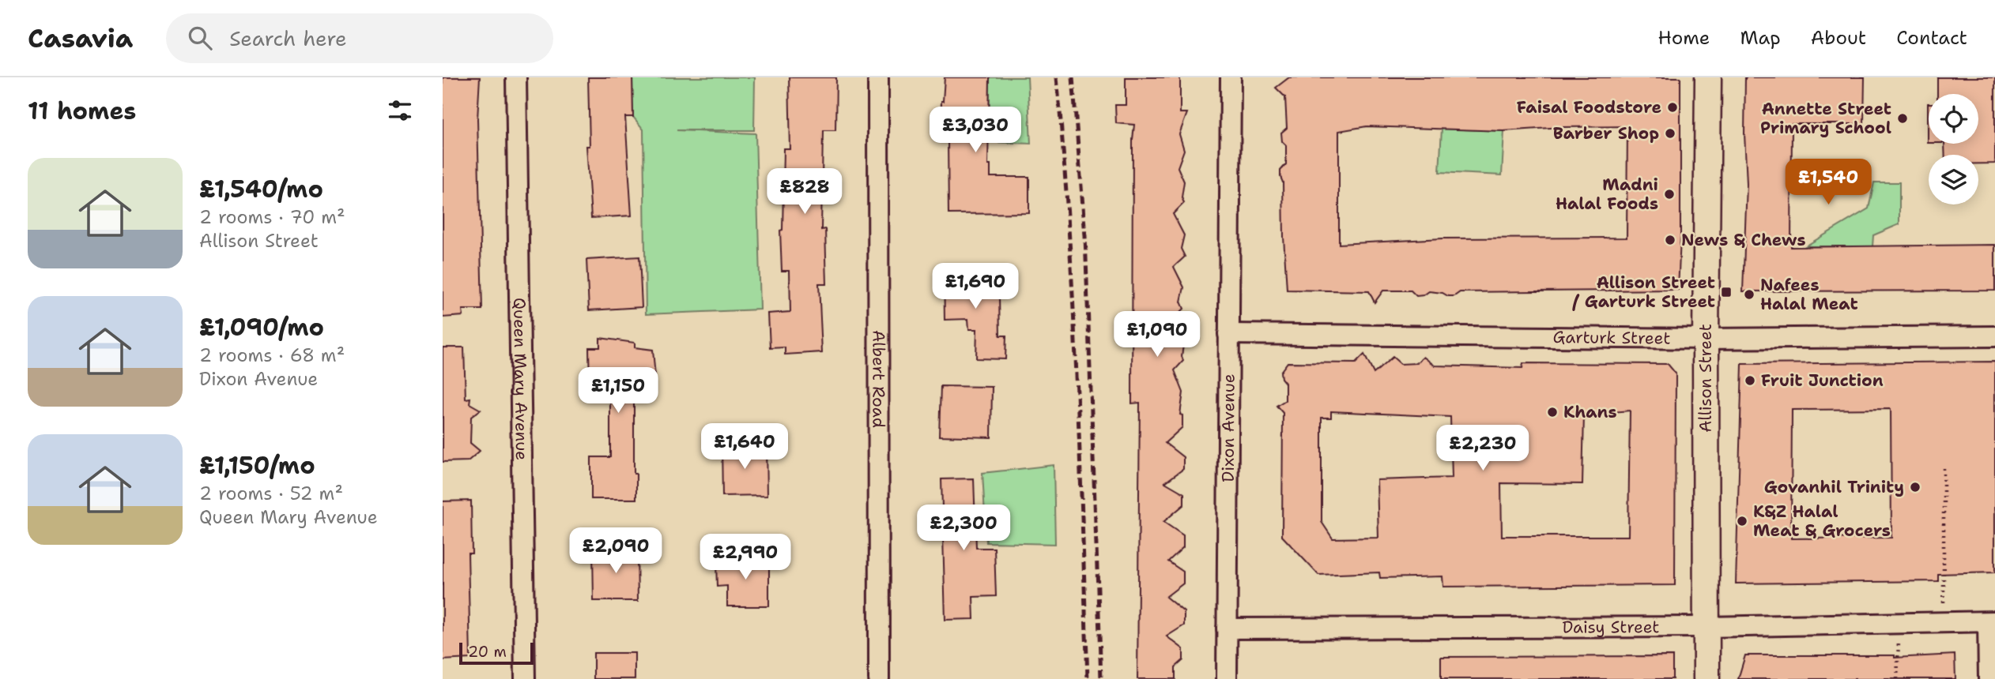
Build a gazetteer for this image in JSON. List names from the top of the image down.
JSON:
{
  "streets": {
    "street": [
      "Garturk Street",
      "Queen Mary Avenue",
      "Albert Road",
      "Allison Street",
      "Dixon Avenue",
      "Daisy Street"
    ]
  },
  "crossings": [
    ["Garturk Street", "Allison Street"],
    ["Garturk Street", "Dixon Avenue"],
    ["Allison Street", "Daisy Street"],
    ["Dixon Avenue", "Daisy Street"]
  ],
  "places": {
    "other": [
      "Faisal Foodstore",
      "Annette Street Primary School",
      "Barber Shop",
      "Madni Halal Foods",
      "News & Chews",
      "Nafees Halal Meat",
      "Fruit Junction",
      "Khans",
      "Govanhil Trinity",
      "K&Z Halal Meat & Grocers"
    ],
    "transit": ["Allison Street / Garturk Street"]
  },
  "scale_bar": "20 m",
  "page": {
    "header": "Casavia",
    "search": "Search here",
    "nav": [
      "Home",
      "Map",
      "About",
      "Contact"
    ],
    "heading": "11 homes",
    "price": [
      "£3,030",
      "£1,540",
      "£828",
      "£1,690",
      "£1,090",
      "£1,150",
      "£1,640",
      "£2,230",
      "£2,300",
      "£2,090",
      "£2,990"
    ],
    "list": [
      {
        "name": "£1,540/mo",
        "note": "2 rooms · 70 m² · Allison Street"
      },
      {
        "name": "£1,090/mo",
        "note": "2 rooms · 68 m² · Dixon Avenue"
      },
      {
        "name": "£1,150/mo",
        "note": "2 rooms · 52 m² · Queen Mary Avenue"
      }
    ],
    "scale": "20 m"
  }
}
